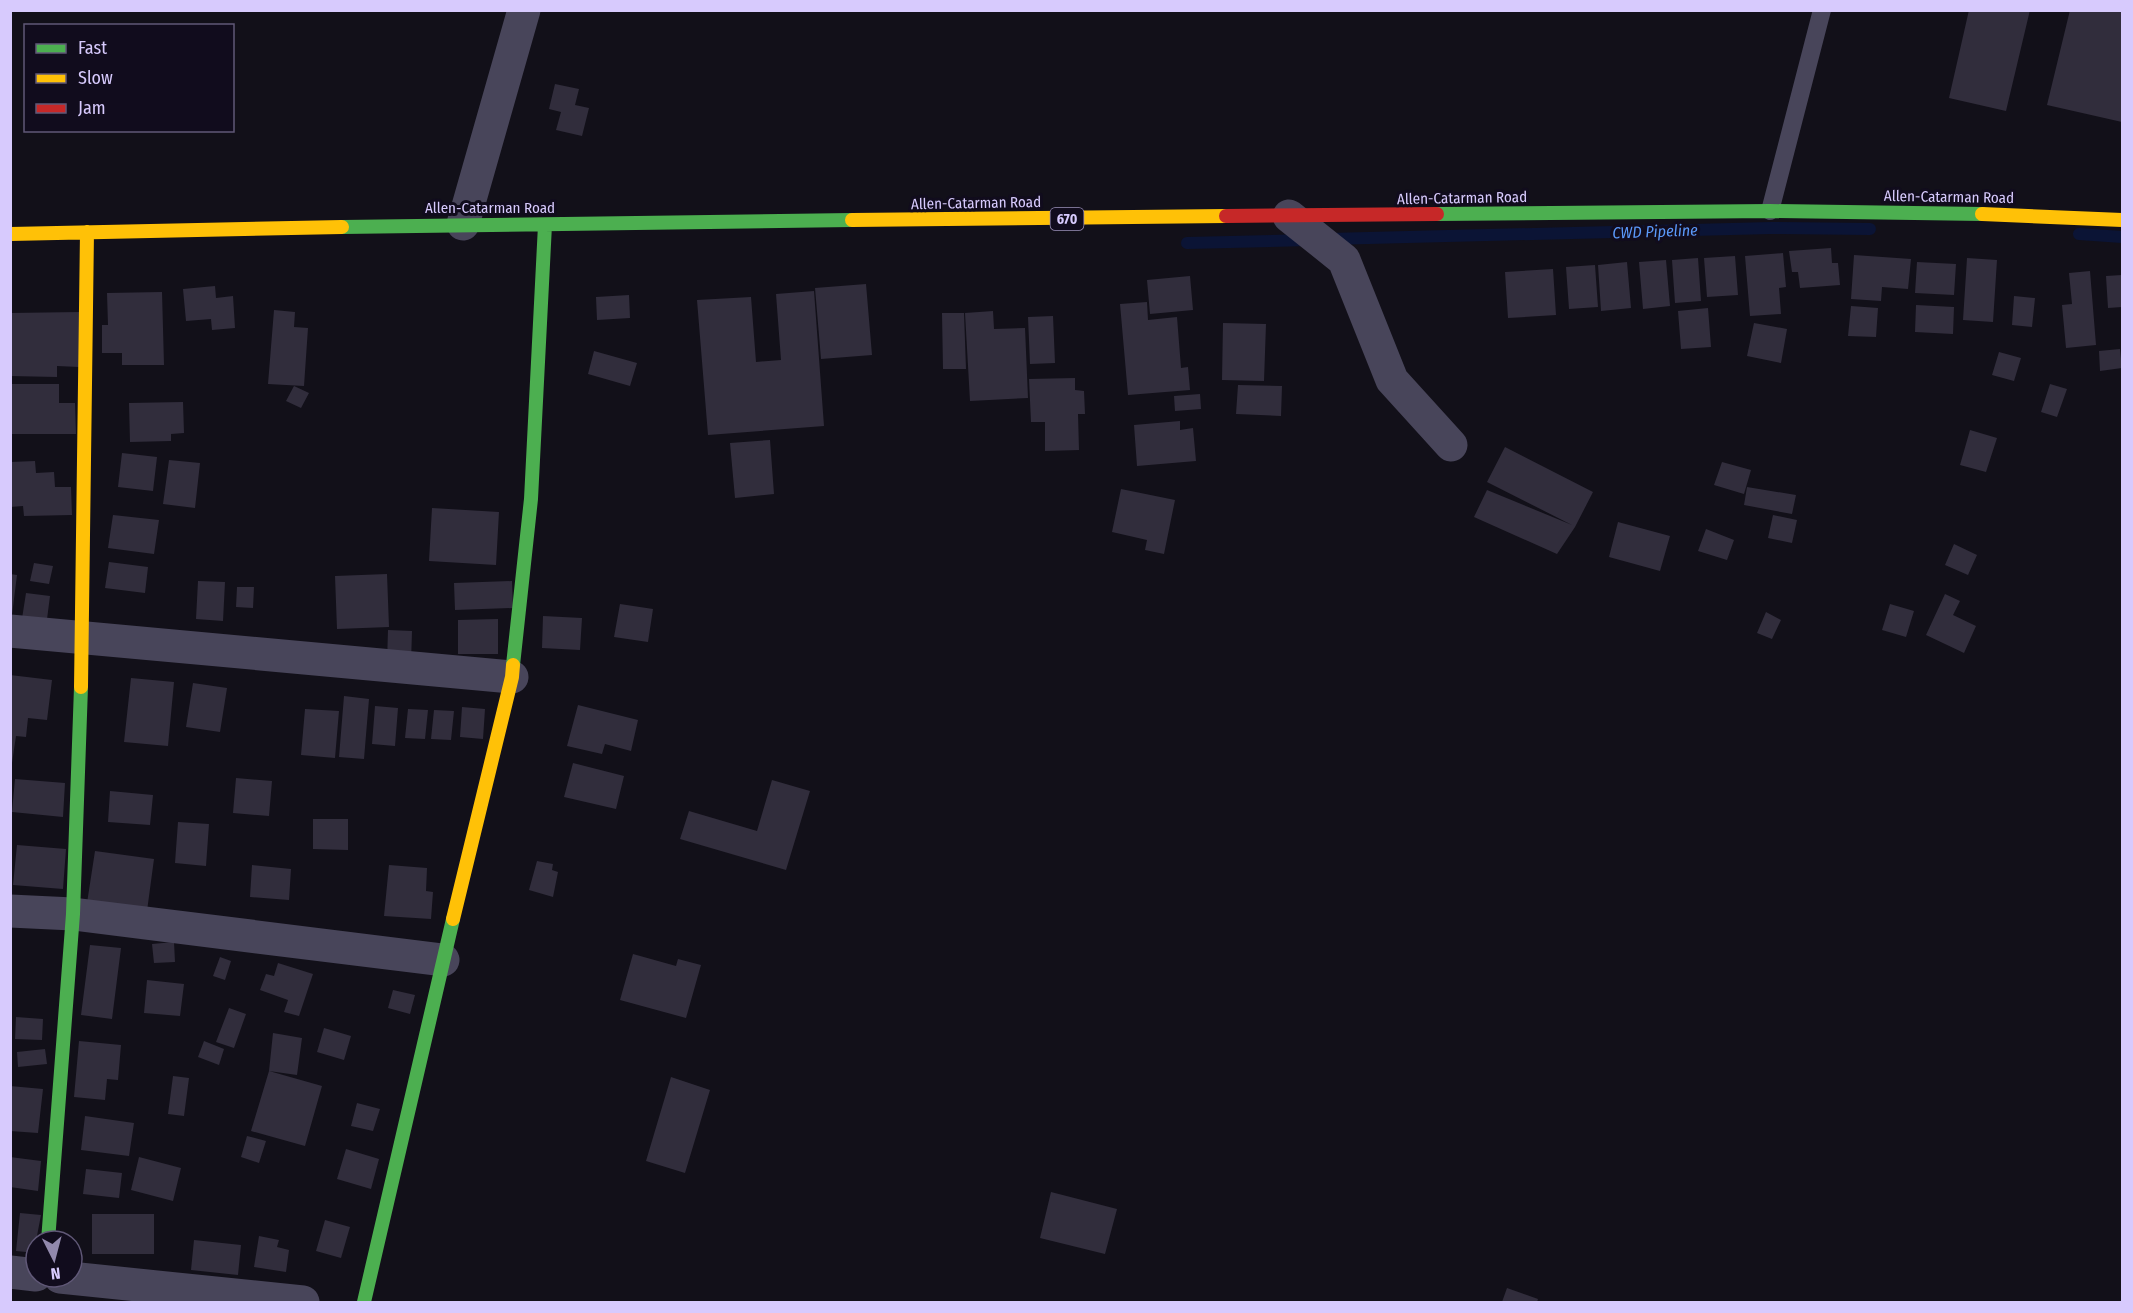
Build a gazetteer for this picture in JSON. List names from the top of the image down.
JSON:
{
  "streets": {
    "main road": ["Allen-Catarman Road", "670"]
  },
  "water": ["CWD Pipeline"],
  "legend": ["Fast", "Slow", "Jam"],
  "north": "bottom"
}
